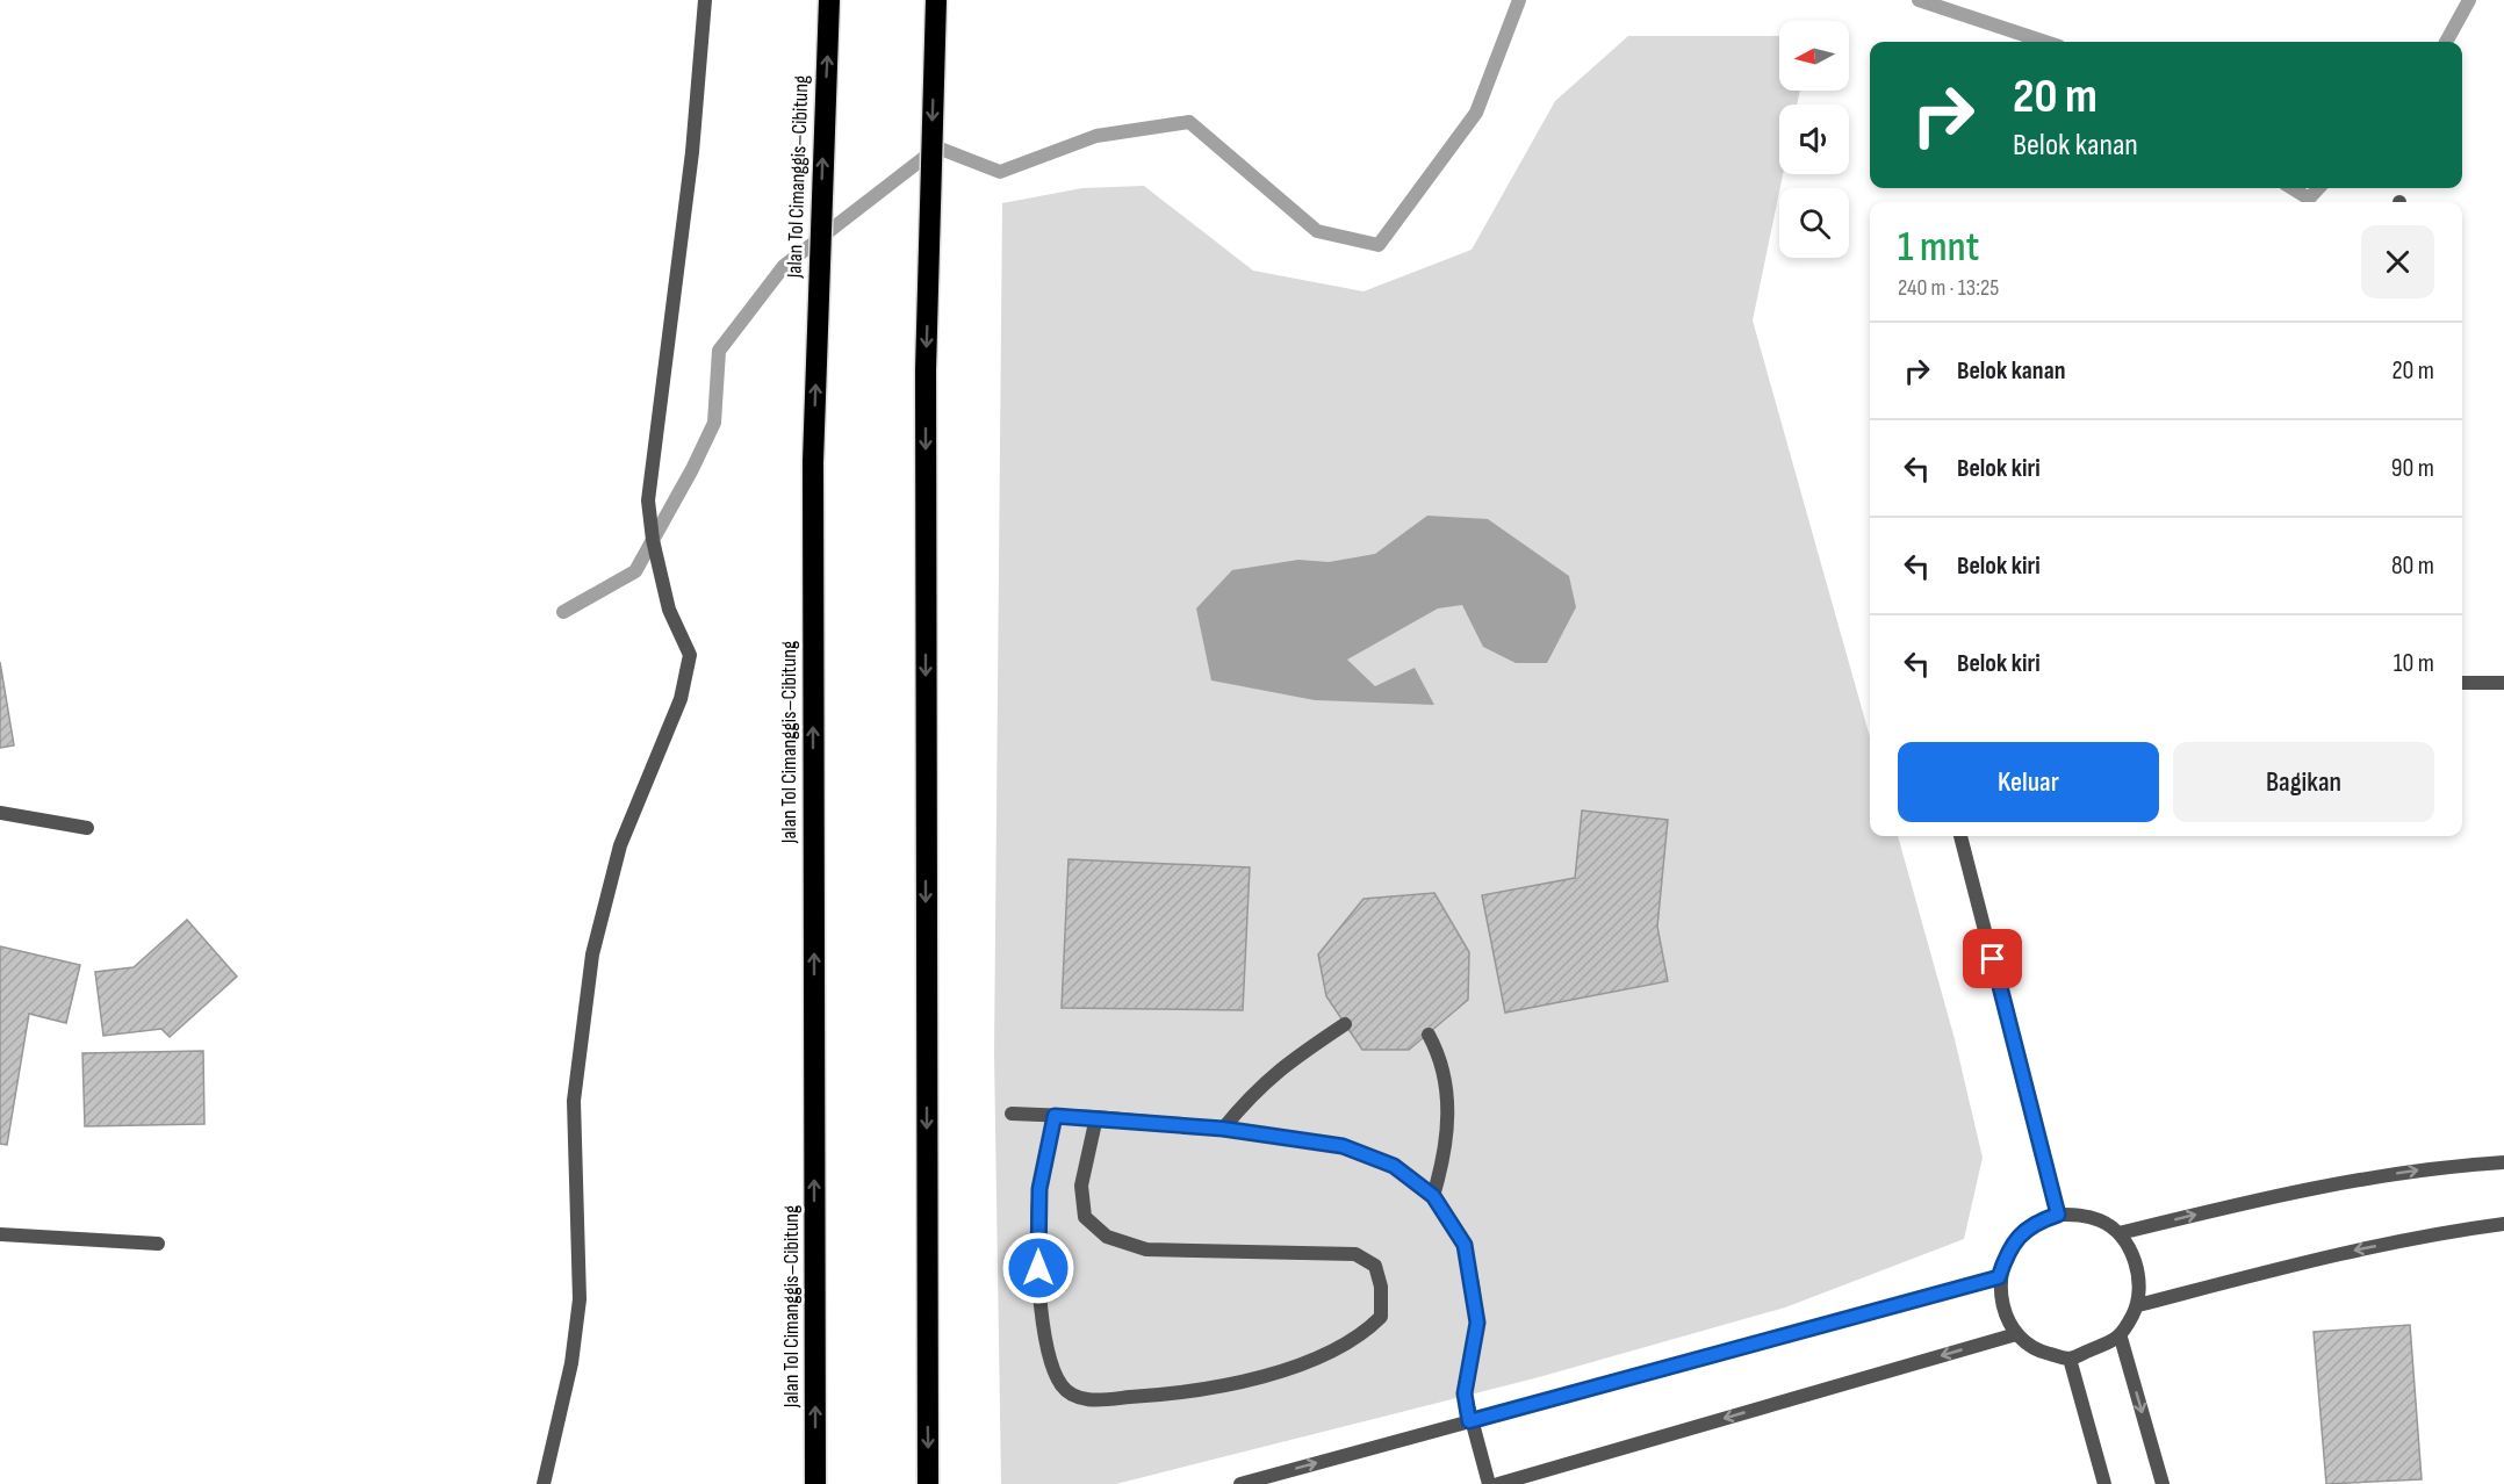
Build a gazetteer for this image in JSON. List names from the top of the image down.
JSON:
{
  "streets": {
    "highway": ["Jalan Tol Cimanggis–Cibitung"]
  },
  "north": "left",
  "page": {
    "turn": ["20 m", "Belok kanan"],
    "heading": ["1 mnt", "240 m · 13:25"],
    "list": [
      {
        "name": "Belok kanan",
        "value": "20 m"
      },
      {
        "name": "Belok kiri",
        "value": "90 m"
      },
      {
        "name": "Belok kiri",
        "value": "80 m"
      },
      {
        "name": "Belok kiri",
        "value": "10 m"
      }
    ],
    "buttons": ["Keluar", "Bagikan"]
  }
}
